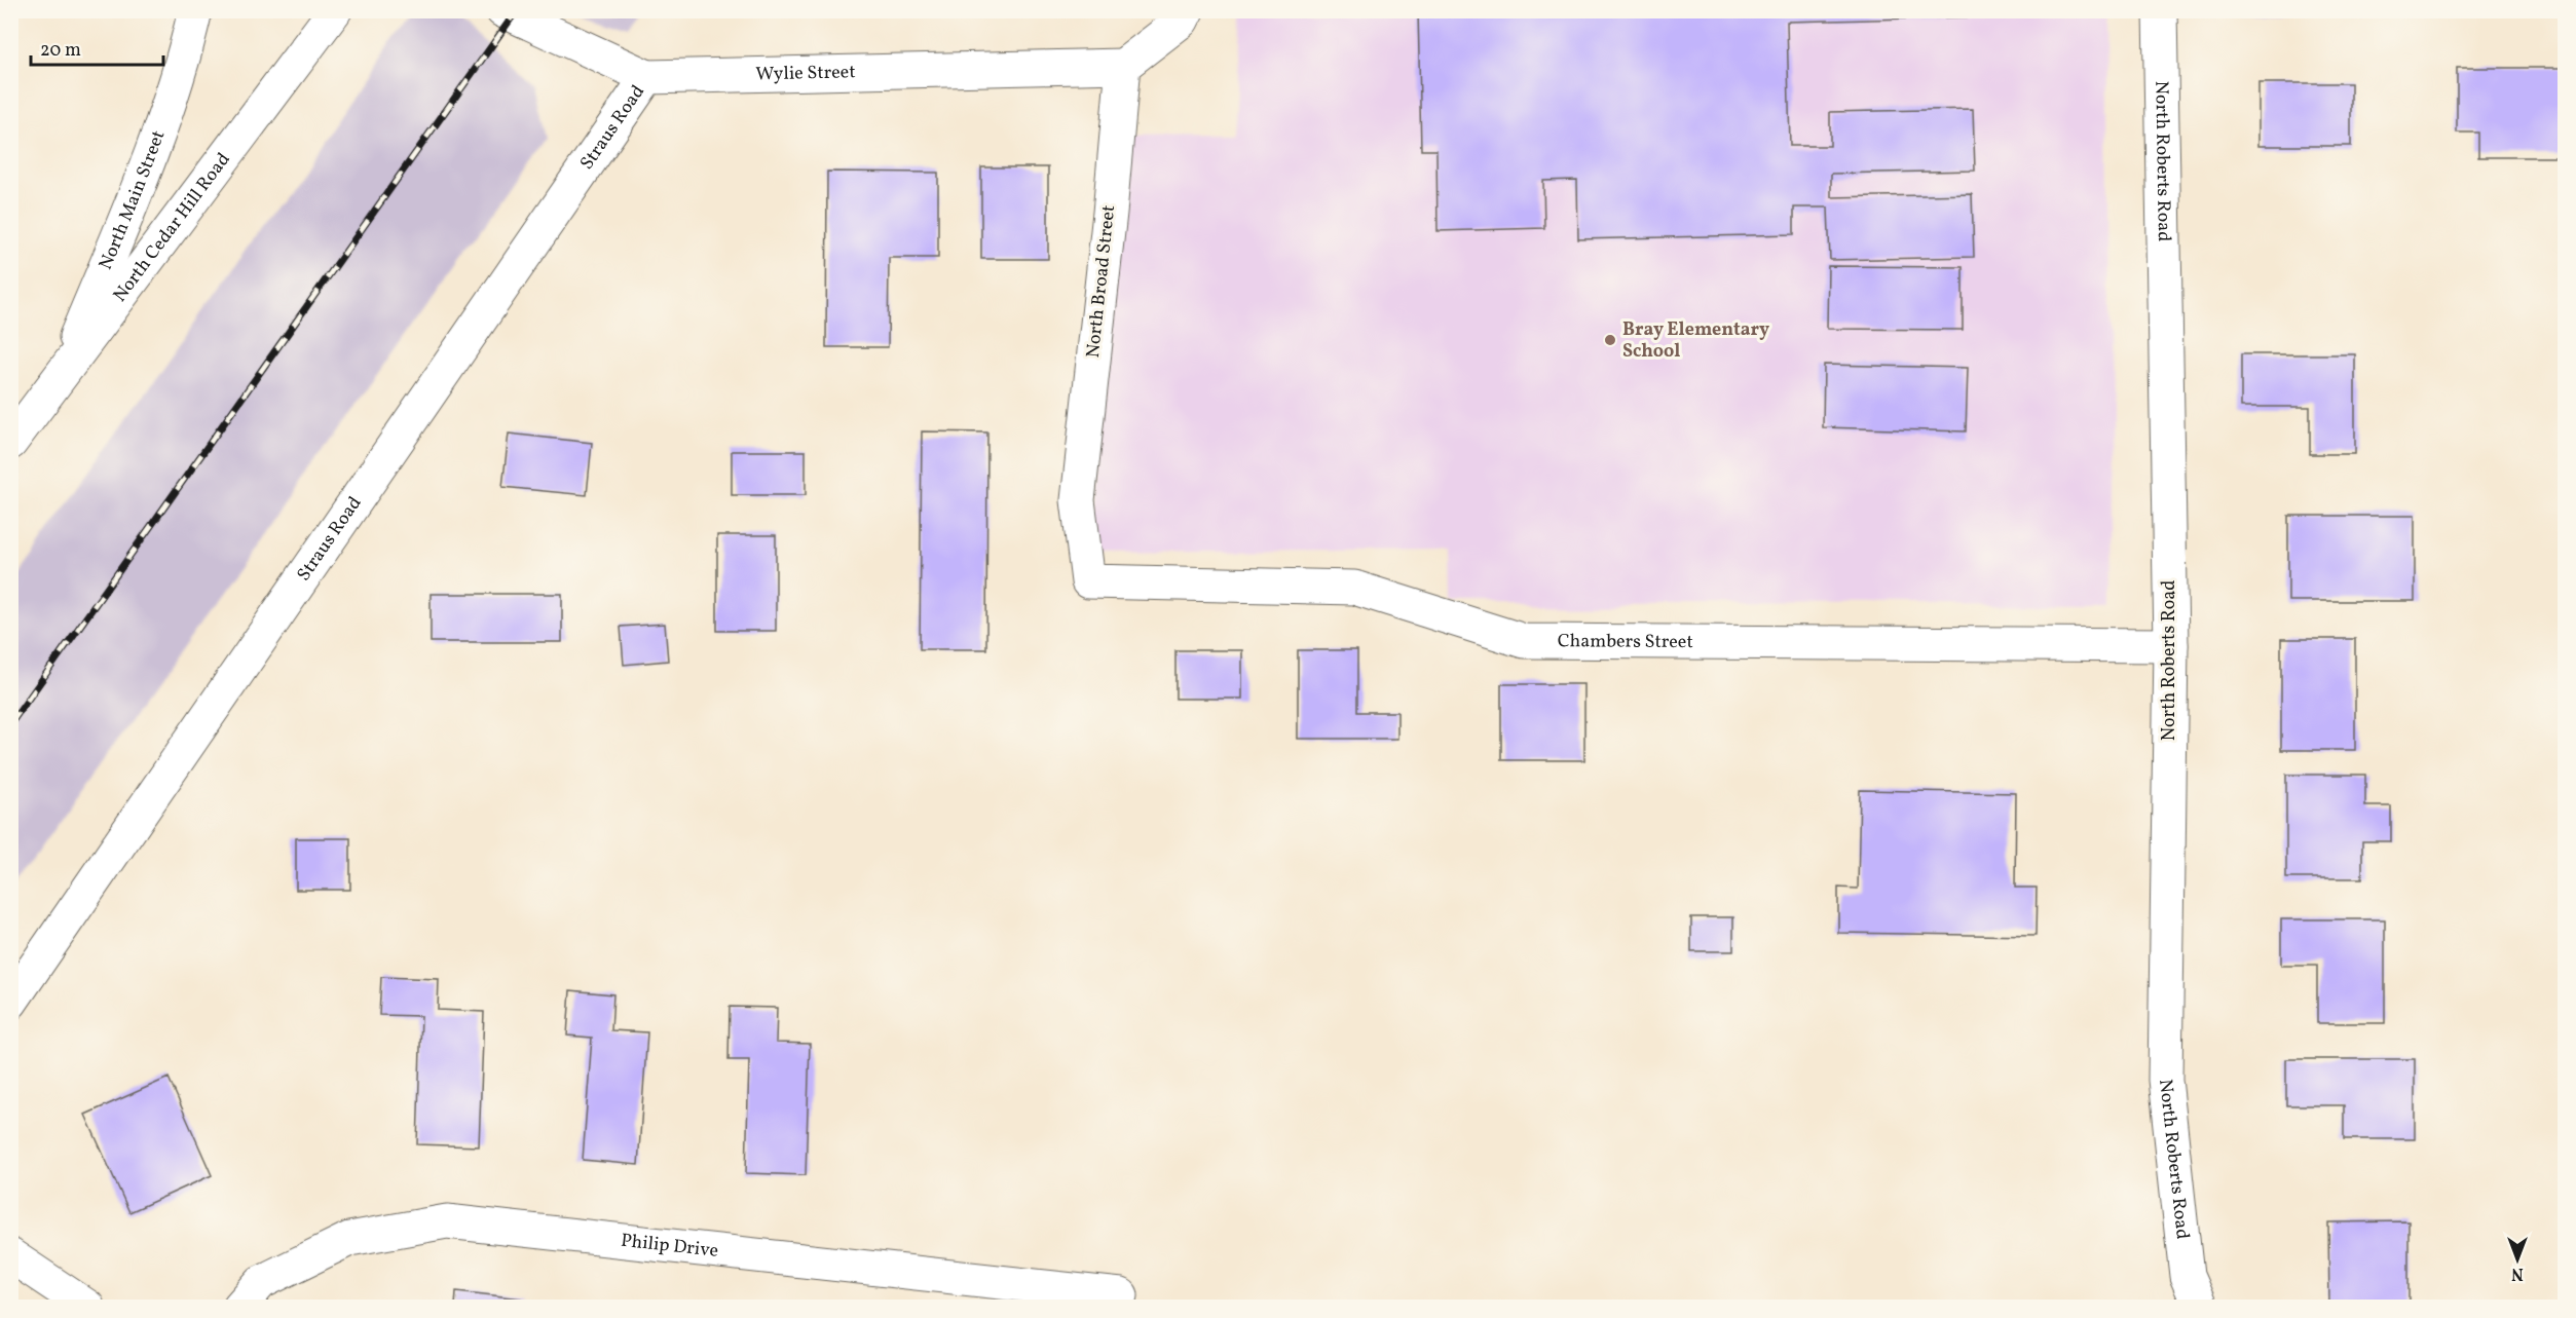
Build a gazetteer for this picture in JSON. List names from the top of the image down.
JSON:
{
  "streets": {
    "street": [
      "Wylie Street",
      "Straus Road",
      "North Roberts Road",
      "North Main Street",
      "North Cedar Hill Road",
      "North Broad Street",
      "Chambers Street",
      "Philip Drive"
    ]
  },
  "crossings": [
    ["Wylie Street", "Straus Road"],
    ["Wylie Street", "North Broad Street"],
    ["North Roberts Road", "Chambers Street"],
    ["North Main Street", "North Cedar Hill Road"],
    ["North Broad Street", "Chambers Street"]
  ],
  "places": ["Bray Elementary School"],
  "scale_bar": "20 m",
  "north": "bottom"
}
